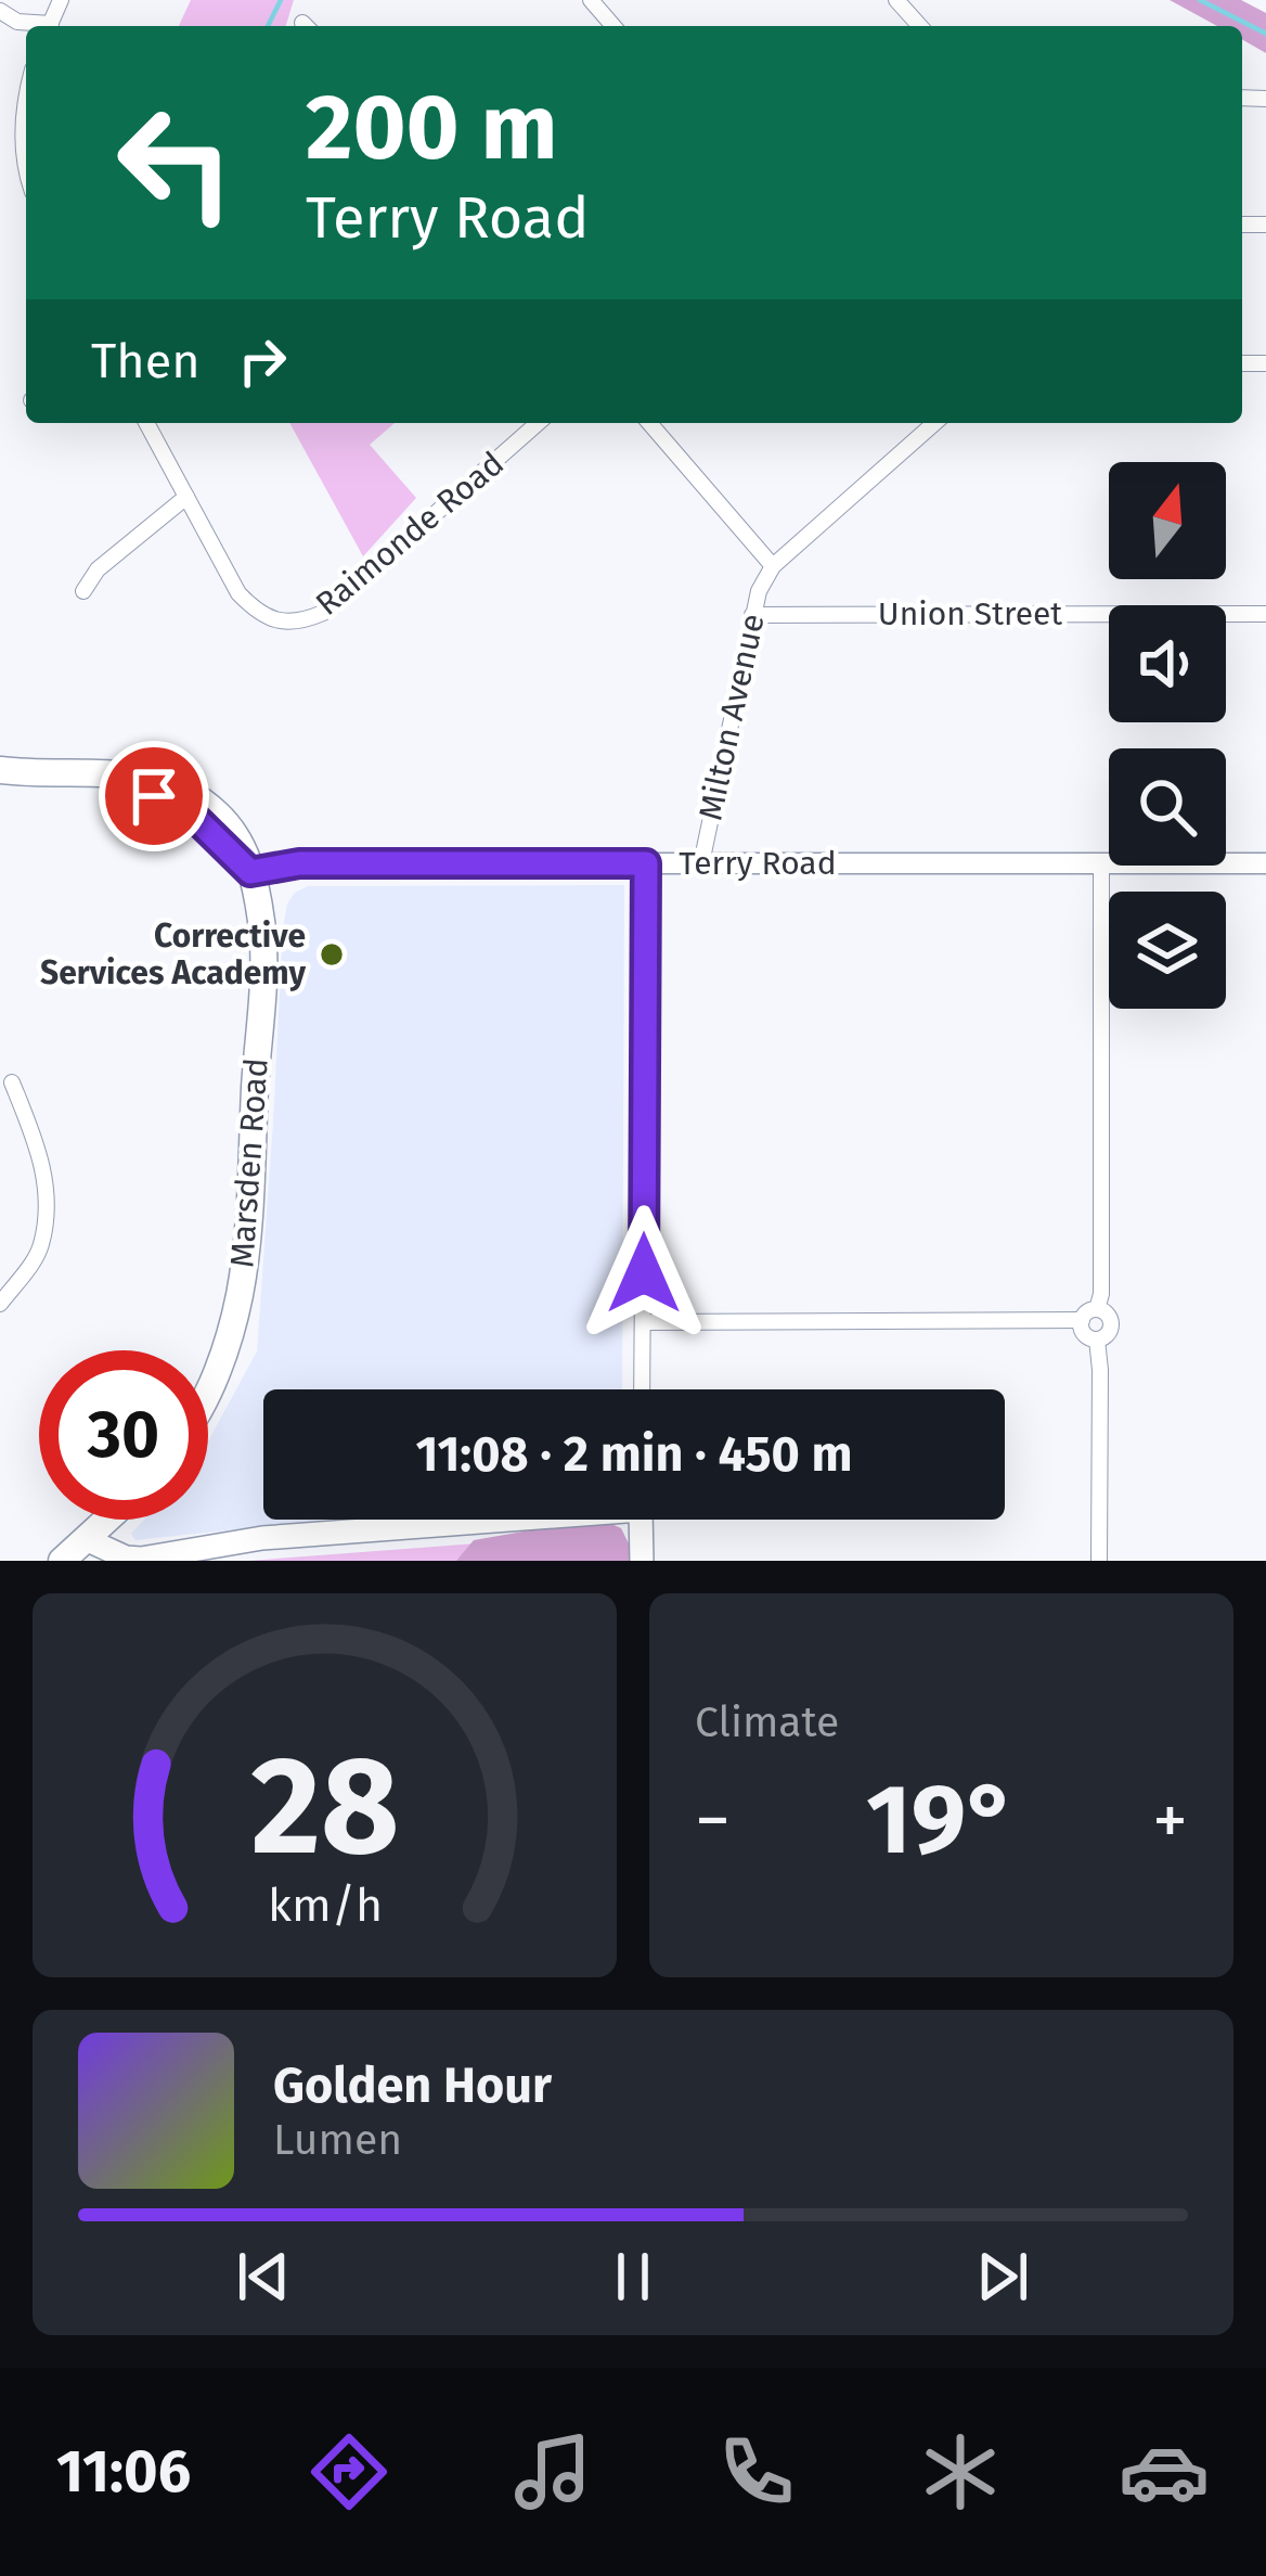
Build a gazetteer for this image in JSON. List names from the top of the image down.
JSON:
{
  "streets": {
    "highway": ["Marsden Road"],
    "street": [
      "Raimonde Road",
      "Union Street",
      "Milton Avenue",
      "Terry Road"
    ]
  },
  "crossings": [
    ["Union Street", "Milton Avenue"],
    ["Milton Avenue", "Terry Road"],
    ["Terry Road", "Marsden Road"]
  ],
  "places": ["Corrective Services Academy"],
  "north": "top",
  "page": {
    "turn": ["200 m", "Terry Road"],
    "then": "Then",
    "limit": "30",
    "trip": "11:08 · 2 min · 450 m",
    "tile": "Climate",
    "heat": ["−", "19°", "+"],
    "song": ["Golden Hour", "Lumen"],
    "tabs": "11:06",
    "gauge": ["28", "km/h"]
  }
}
